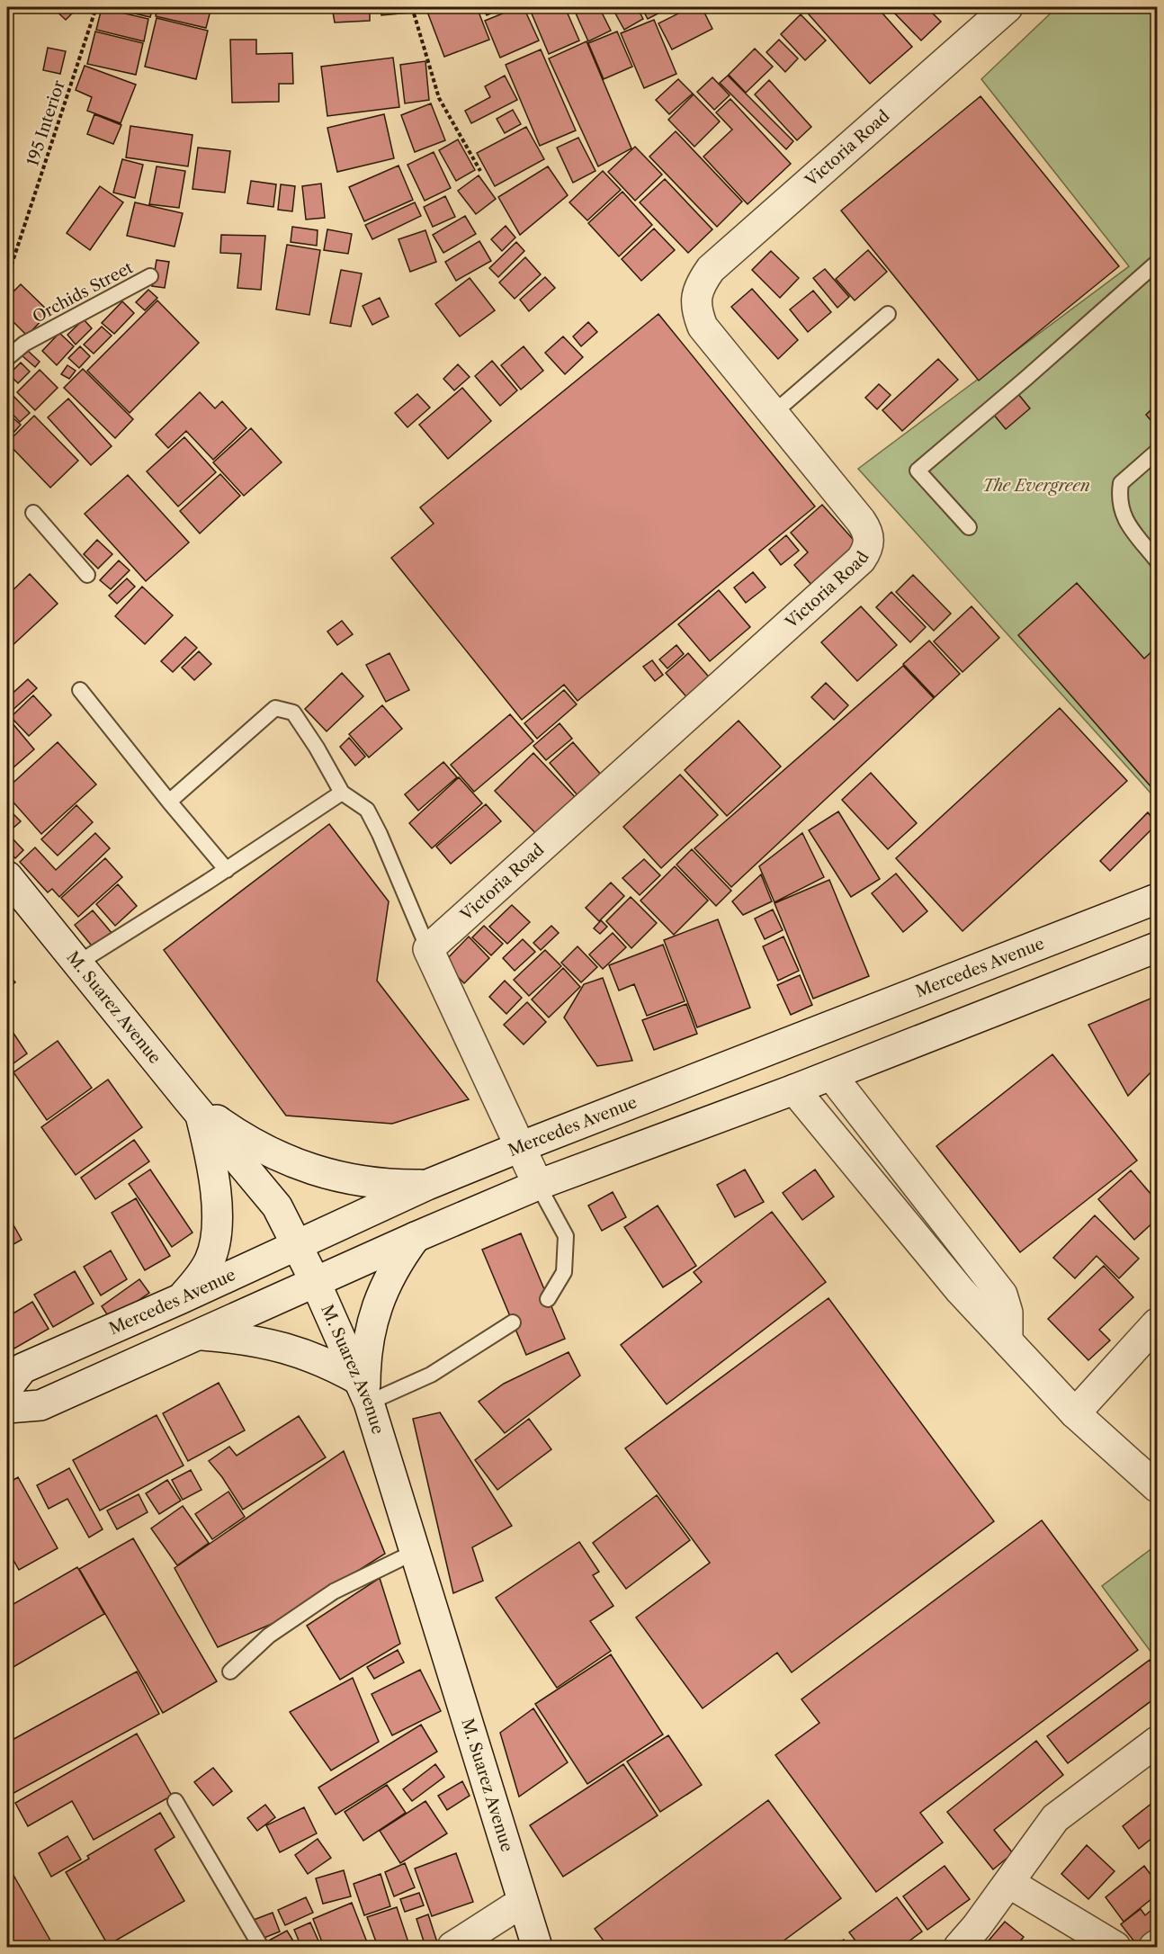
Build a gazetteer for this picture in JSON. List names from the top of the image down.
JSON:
{
  "streets": {
    "street": ["Victoria Road", "Mercedes Avenue", "M. Suarez Avenue"],
    "lane": ["Orchids Street"],
    "path": ["195 Interior"]
  },
  "crossings": [
    ["Mercedes Avenue", "M. Suarez Avenue"]
  ],
  "parks": ["The Evergreen"]
}
